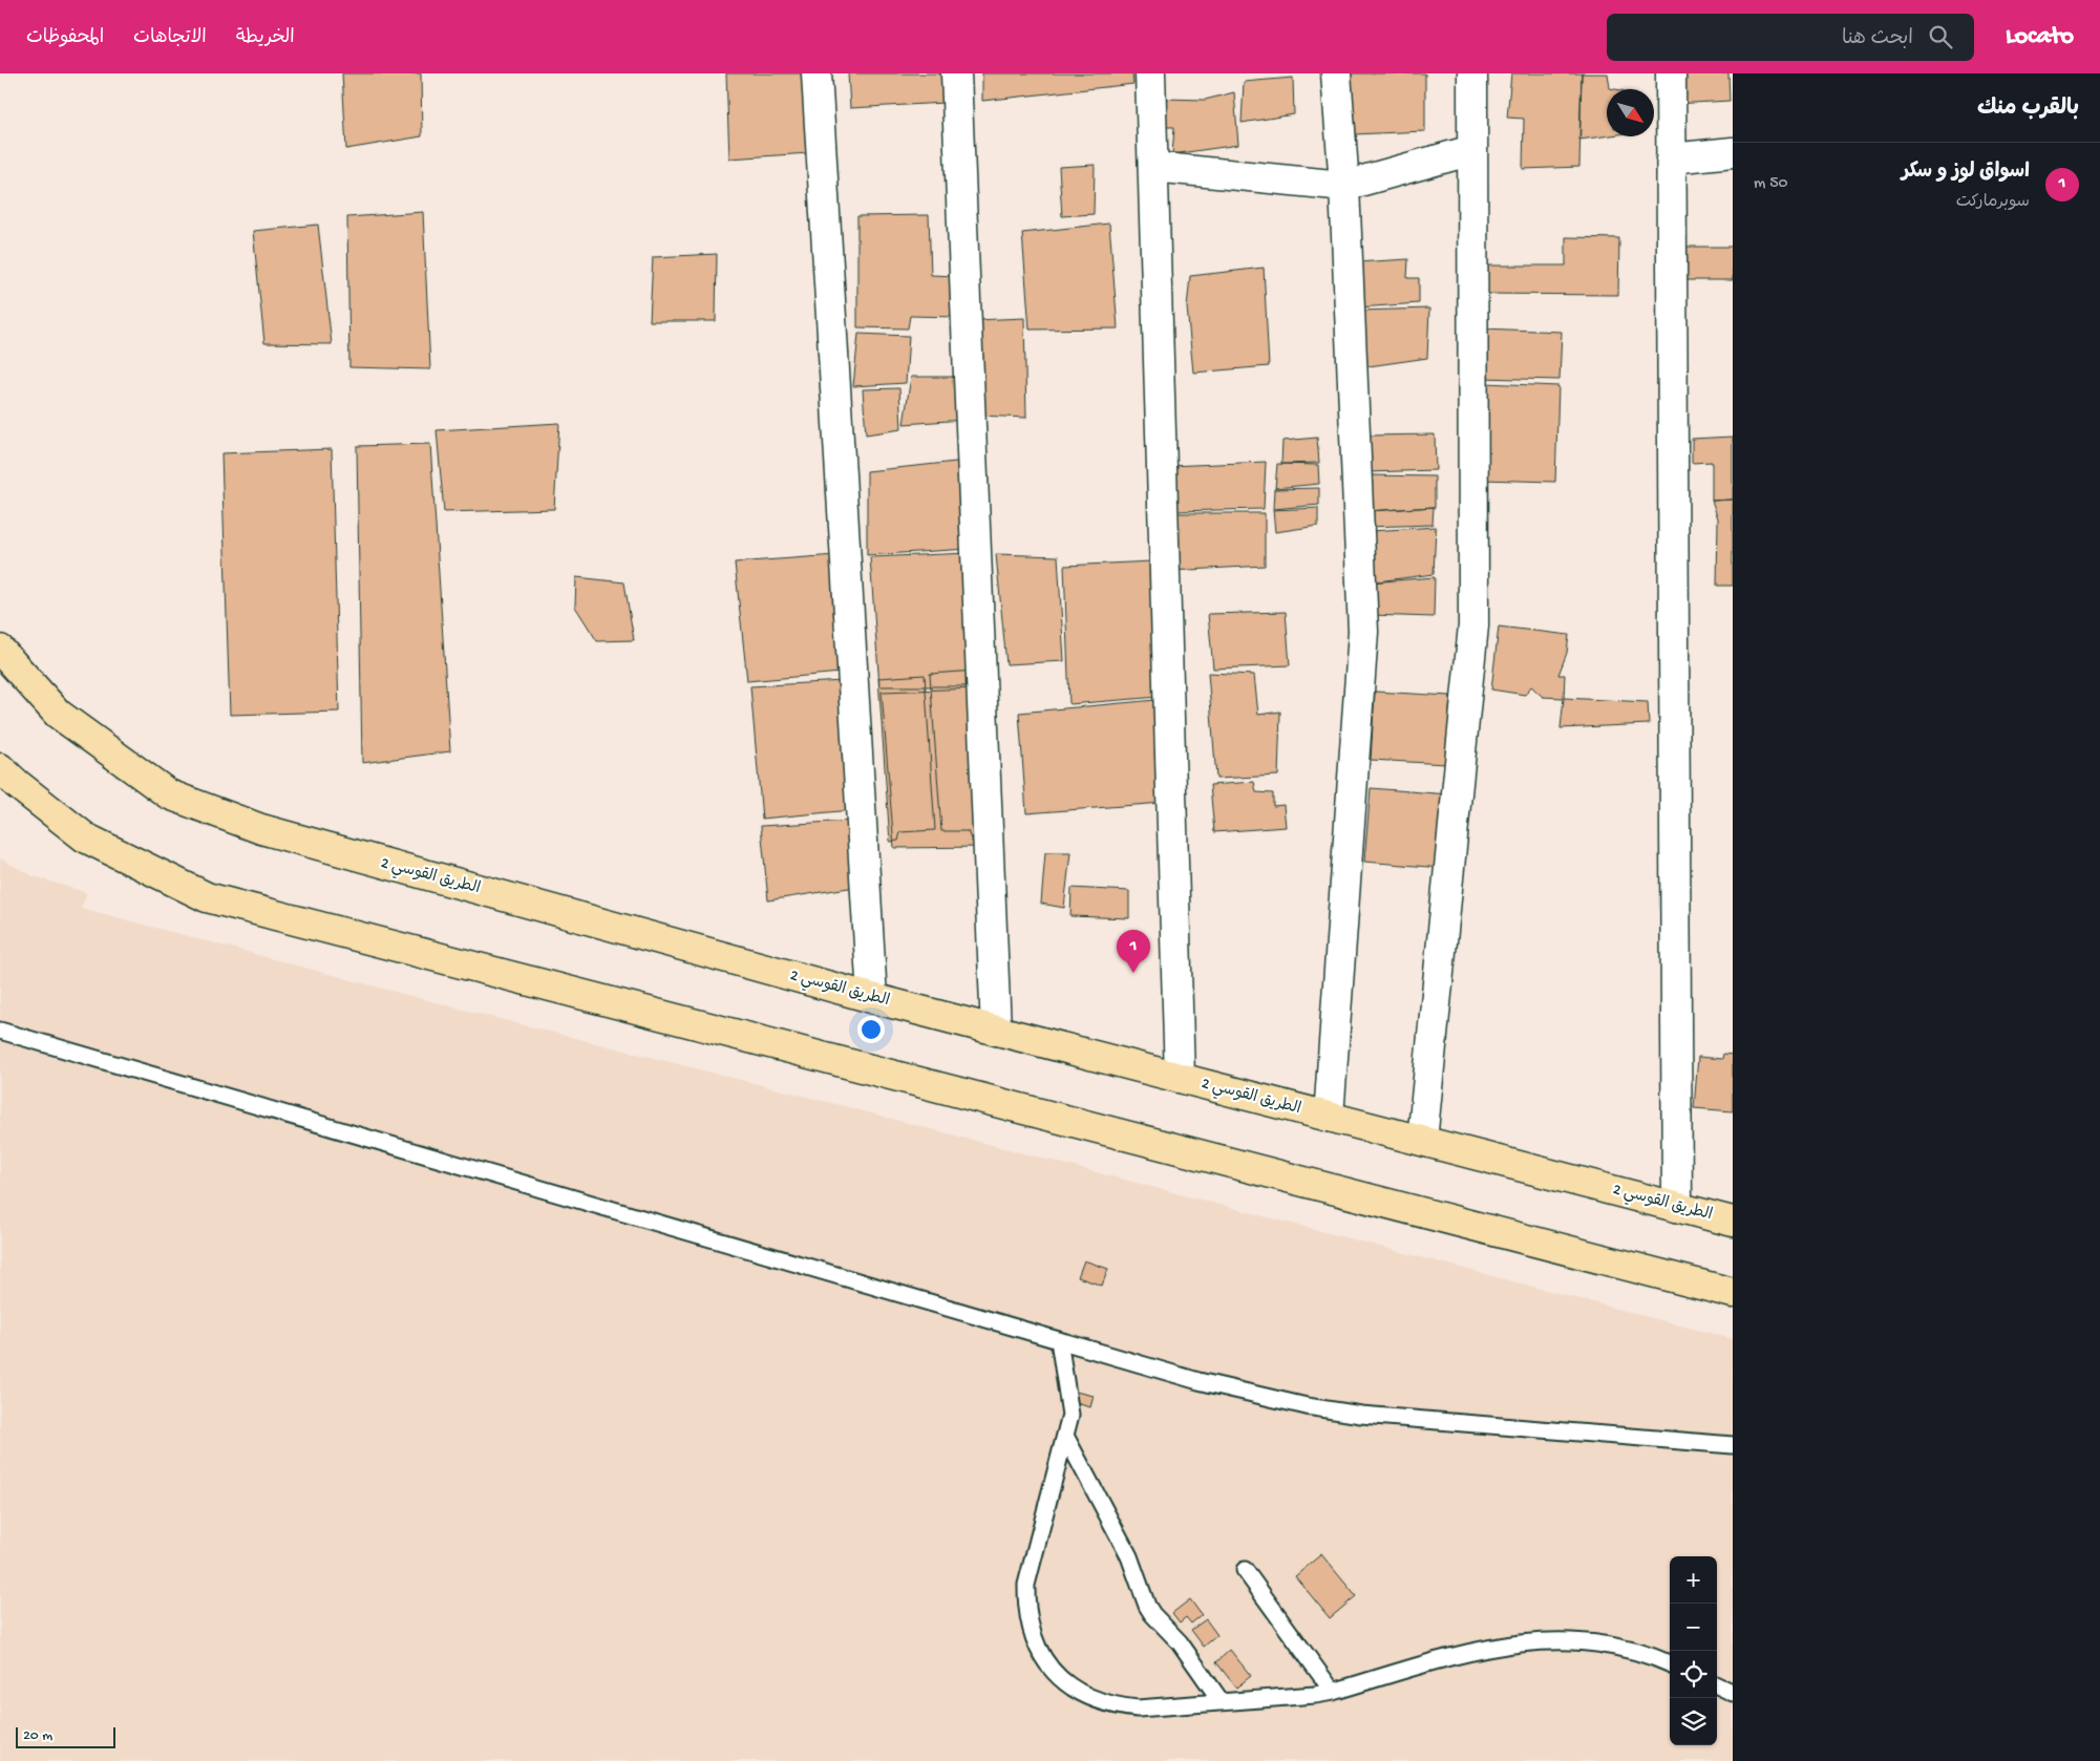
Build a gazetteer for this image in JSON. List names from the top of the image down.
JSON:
{
  "streets": {
    "highway": ["الطريق القوسي 2"]
  },
  "scale_bar": "20 m",
  "north": "bottom right",
  "page": {
    "header": "Locato",
    "search": "ابحث هنا",
    "nav": ["الخريطة", "الاتجاهات", "المحفوظات"],
    "heading": "بالقرب منك",
    "list": [
      {
        "mark": "1",
        "name": "اسواق لوز و سكر",
        "note": "سوبرماركت",
        "value": "50 m"
      }
    ],
    "pins": "1",
    "map_buttons": ["+", "−"],
    "scale": "20 m"
  }
}
